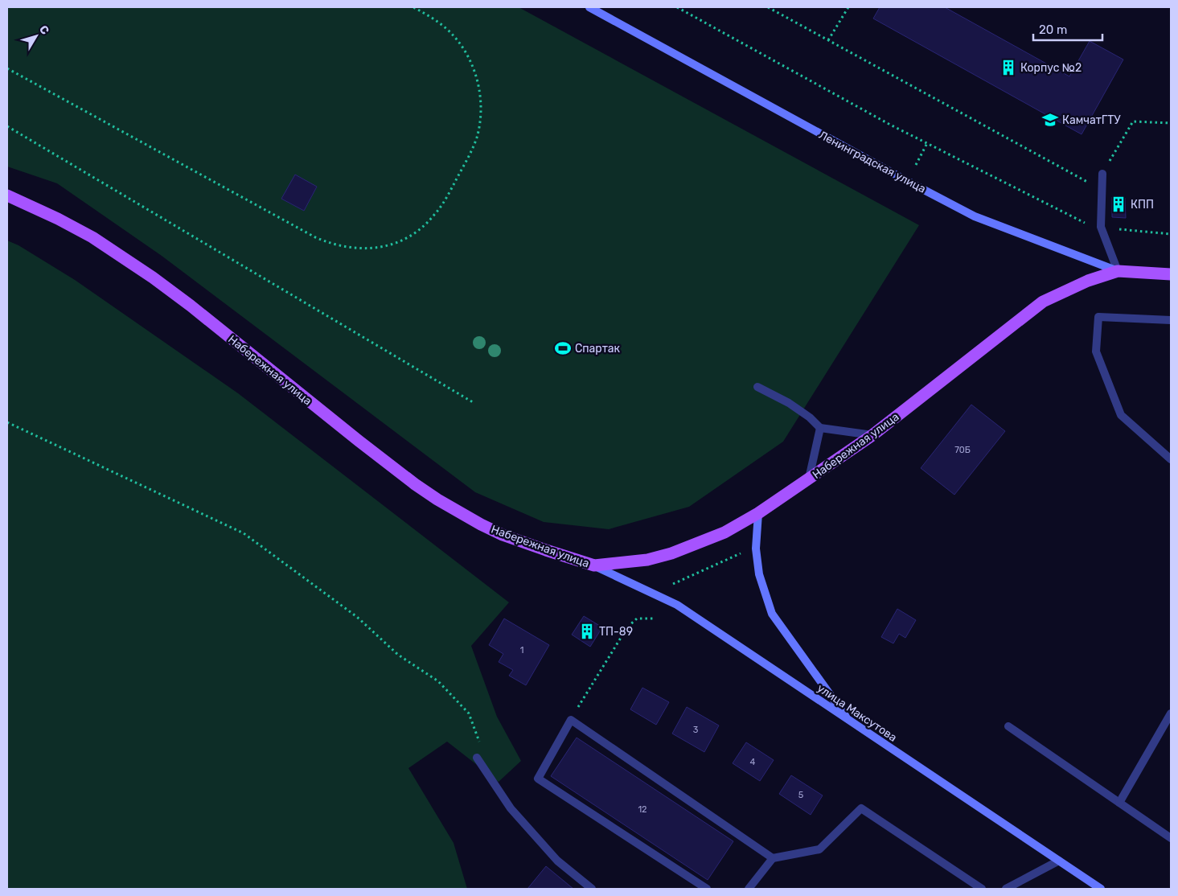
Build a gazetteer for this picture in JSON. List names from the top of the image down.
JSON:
{
  "streets": {
    "main road": ["Ленинградская улица", "Набережная улица", "улица Максутова"]
  },
  "crossings": [
    ["Ленинградская улица", "Набережная улица"],
    ["Набережная улица", "улица Максутова"]
  ],
  "places": {
    "building": ["Корпус №2", "КПП", "ТП-89"],
    "school or university": ["КамчатГТУ"],
    "sports": ["Спартак"]
  },
  "house_numbers": [
    "70Б",
    "1",
    "3",
    "4",
    "5",
    "12"
  ],
  "scale_bar": "20 m",
  "north": "top right"
}
